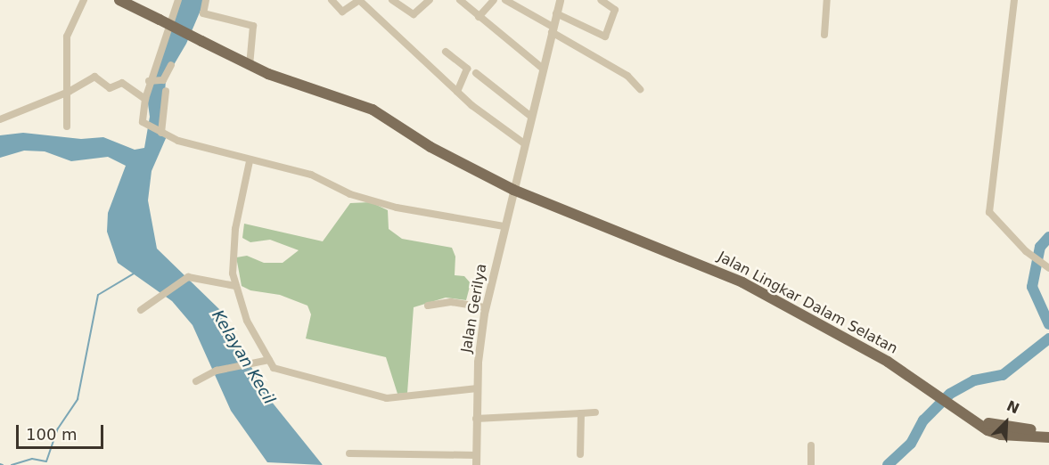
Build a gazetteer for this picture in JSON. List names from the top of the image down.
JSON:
{
  "streets": {
    "main road": ["Jalan Lingkar Dalam Selatan"],
    "street": ["Jalan Gerilya"]
  },
  "crossings": [
    ["Jalan Lingkar Dalam Selatan", "Jalan Gerilya"]
  ],
  "water": ["Kelayan Kecil"],
  "scale_bar": "100 m",
  "north": "top right"
}
